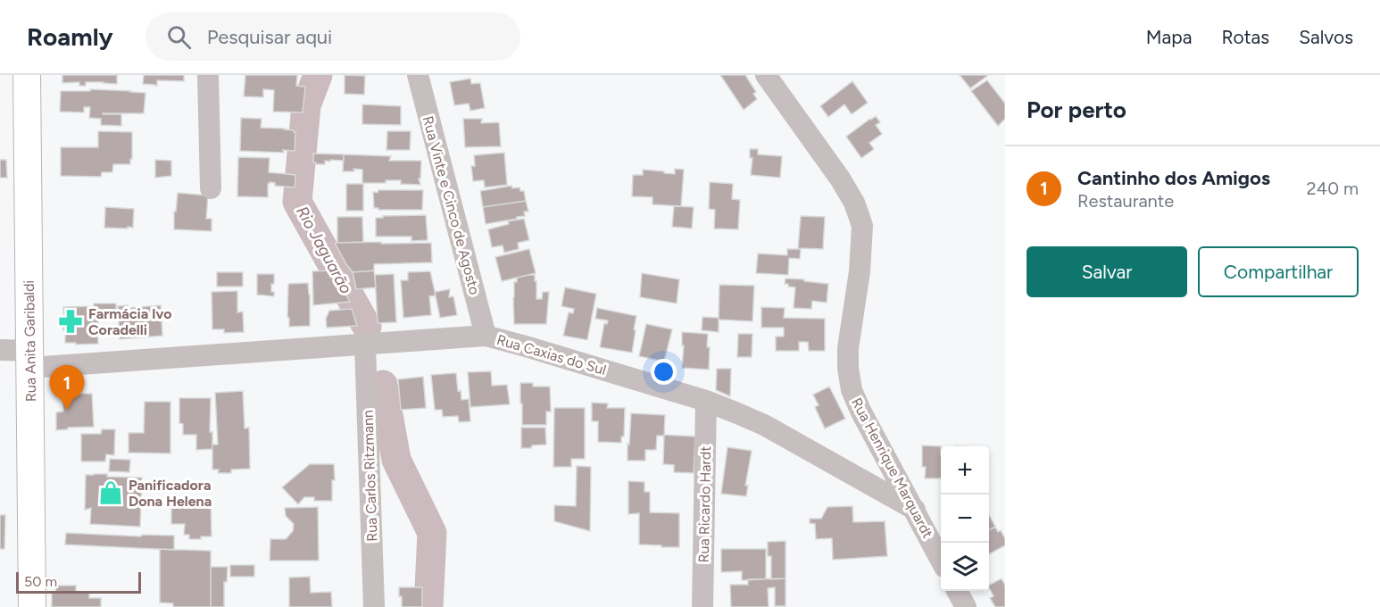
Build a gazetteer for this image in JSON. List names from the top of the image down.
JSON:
{
  "streets": {
    "main road": ["Rua Anita Garibaldi"],
    "street": [
      "Rua Vinte e Cinco de Agosto",
      "Rua Caxias do Sul",
      "Rua Henrique Marquardt",
      "Rua Carlos Ritzmann",
      "Rua Ricardo Hardt"
    ]
  },
  "crossings": [
    ["Rua Vinte e Cinco de Agosto", "Rua Caxias do Sul"],
    ["Rua Anita Garibaldi", "Rua Caxias do Sul"],
    ["Rua Caxias do Sul", "Rua Henrique Marquardt"],
    ["Rua Caxias do Sul", "Rua Carlos Ritzmann"],
    ["Rua Caxias do Sul", "Rua Ricardo Hardt"]
  ],
  "water": ["Rio Jaguarão"],
  "places": {
    "pharmacy": ["Farmácia Ivo Coradelli"],
    "shop": ["Panificadora Dona Helena"]
  },
  "scale_bar": "50 m",
  "page": {
    "header": "Roamly",
    "search": "Pesquisar aqui",
    "nav": ["Mapa", "Rotas", "Salvos"],
    "heading": "Por perto",
    "list": [
      {
        "mark": "1",
        "name": "Cantinho dos Amigos",
        "note": "Restaurante",
        "value": "240 m"
      }
    ],
    "buttons": ["Salvar", "Compartilhar"],
    "pins": "1",
    "map_buttons": ["+", "−"],
    "scale": "50 m"
  }
}
